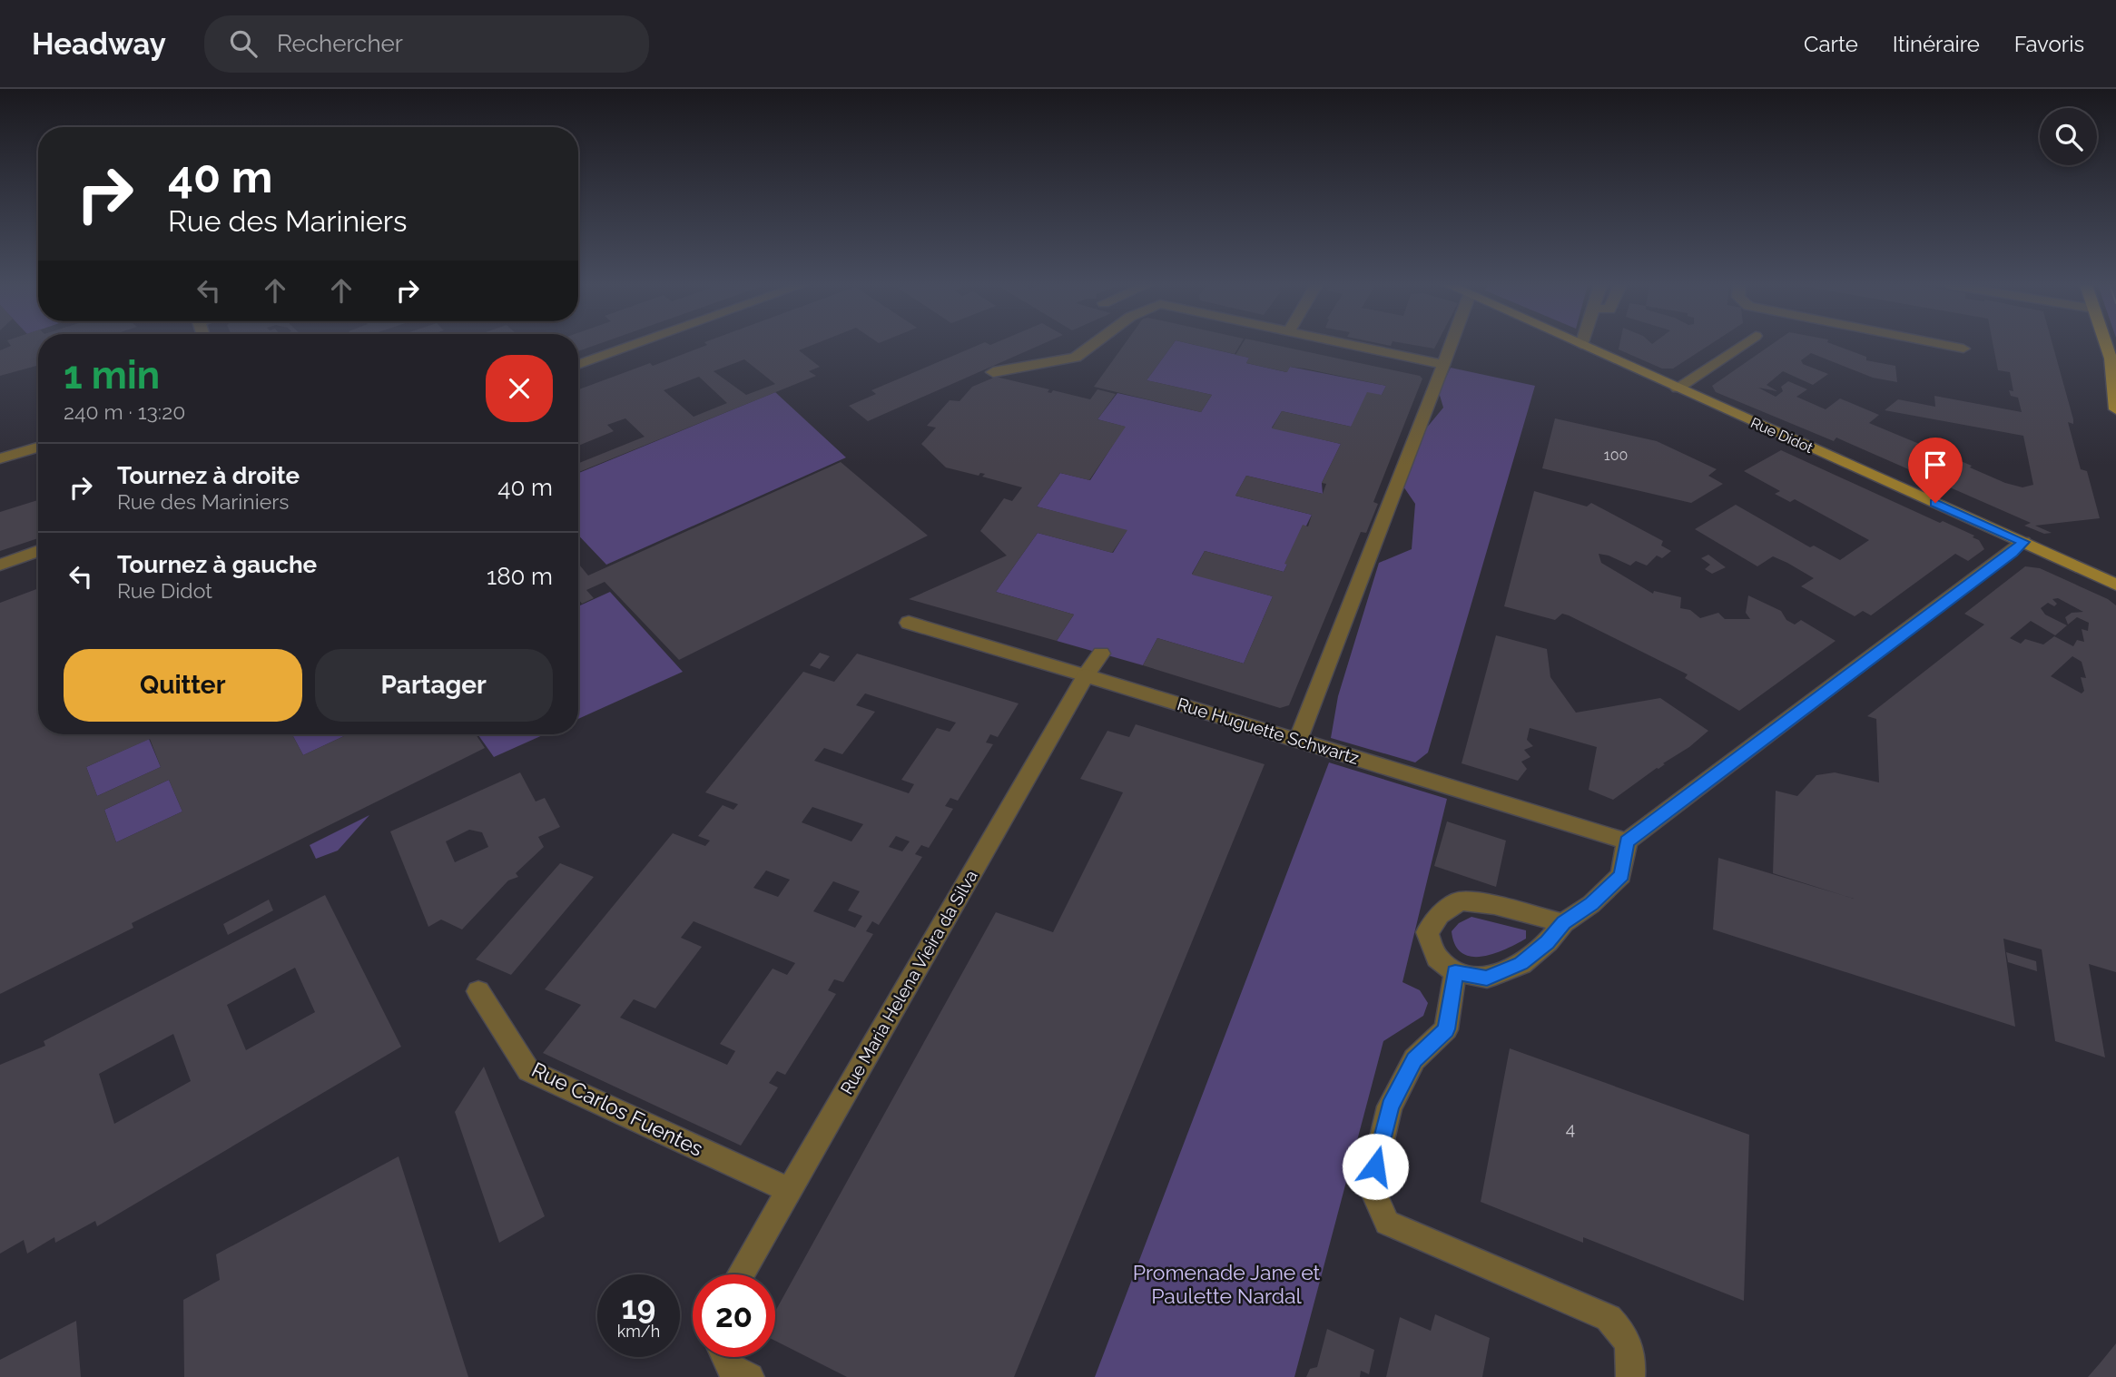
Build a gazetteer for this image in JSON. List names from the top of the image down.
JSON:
{
  "streets": {
    "street": [
      "Rue Didot",
      "Rue Huguette Schwartz",
      "Rue Maria Helena Vieira da Silva",
      "Rue Carlos Fuentes"
    ]
  },
  "crossings": [
    ["Rue Huguette Schwartz", "Rue Maria Helena Vieira da Silva"],
    ["Rue Maria Helena Vieira da Silva", "Rue Carlos Fuentes"]
  ],
  "parks": ["Promenade Jane et Paulette Nardal"],
  "house_numbers": ["100", "4"],
  "page": {
    "header": "Headway",
    "search": "Rechercher",
    "nav": ["Carte", "Itinéraire", "Favoris"],
    "turn": ["40 m", "Rue des Mariniers"],
    "heading": ["1 min", "240 m · 13:20"],
    "list": [
      {
        "name": "Tournez à droite",
        "note": "Rue des Mariniers",
        "value": "40 m"
      },
      {
        "name": "Tournez à gauche",
        "note": "Rue Didot",
        "value": "180 m"
      }
    ],
    "buttons": ["Quitter", "Partager"],
    "speed": "19 km/h",
    "limit": "20"
  }
}
